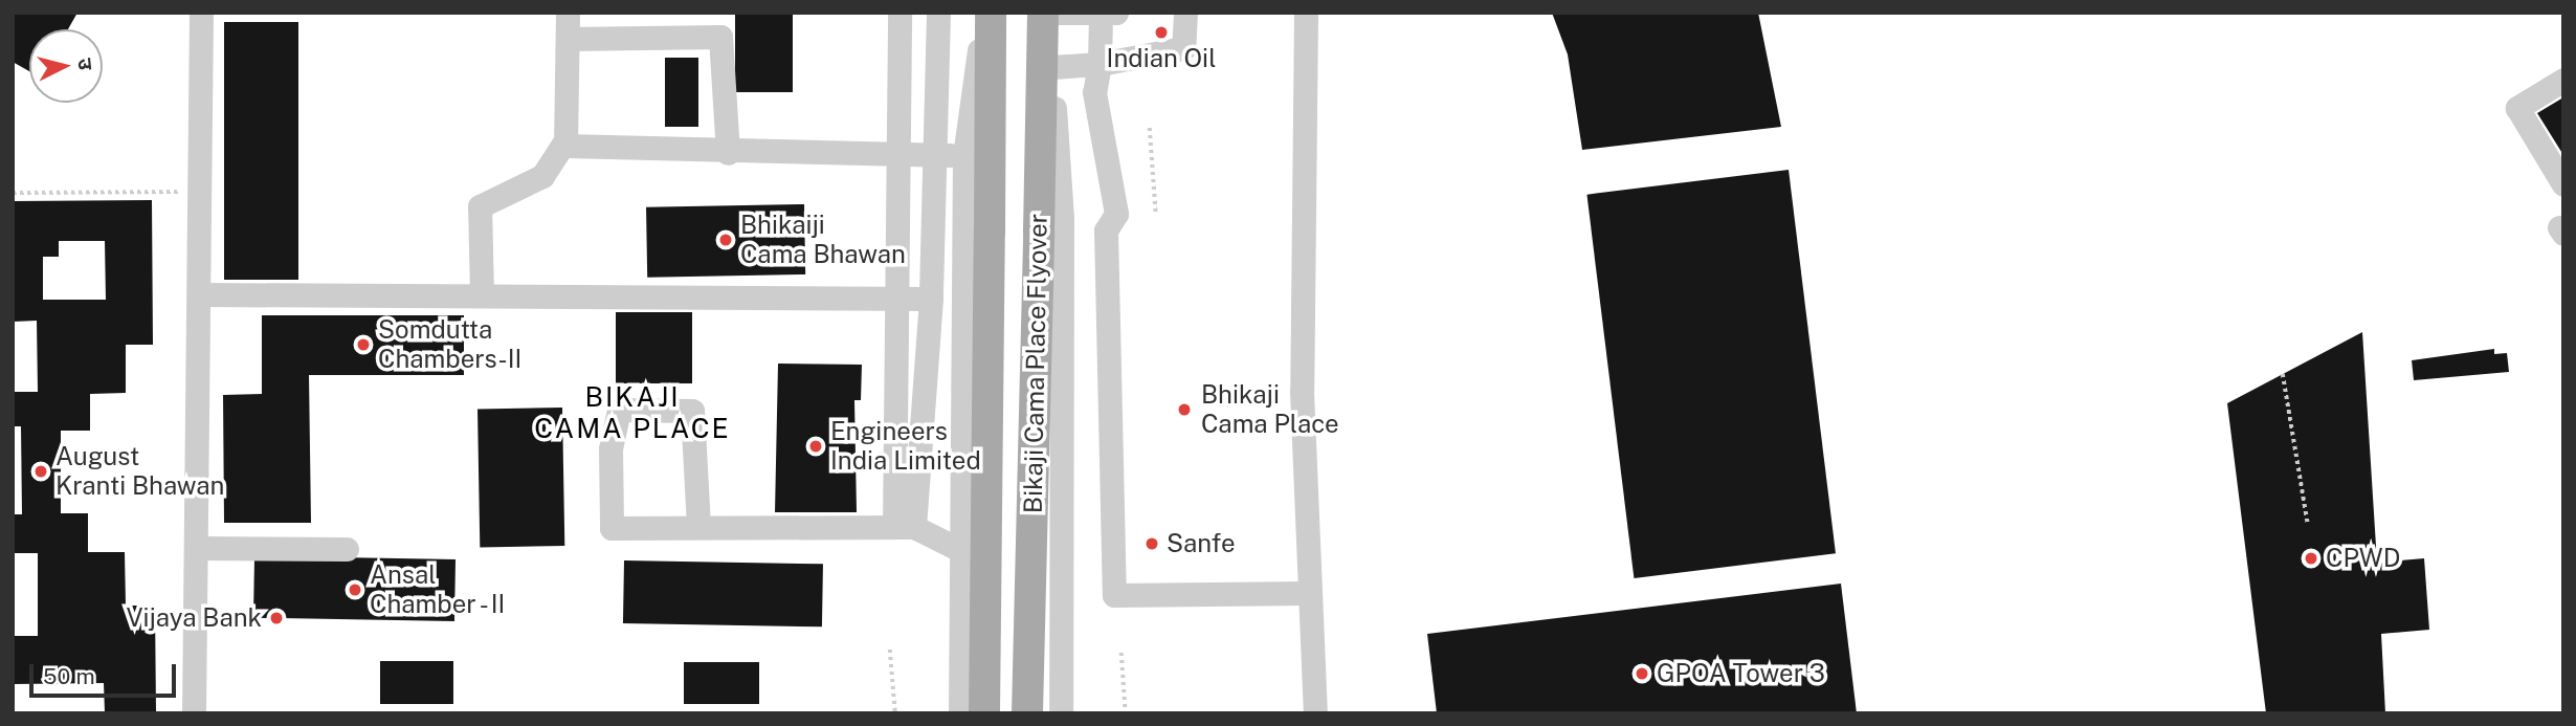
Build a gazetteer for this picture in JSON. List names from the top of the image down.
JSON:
{
  "streets": {
    "main road": ["Bikaji Cama Place Flyover"]
  },
  "districts": ["BIKAJI CAMA PLACE"],
  "places": [
    "Indian Oil",
    "Bhikaiji Cama Bhawan",
    "Somdutta Chambers-II",
    "Bhikaji Cama Place",
    "Engineers India Limited",
    "August Kranti Bhawan",
    "Sanfe",
    "CPWD",
    "Ansal Chamber - II",
    "Vijaya Bank",
    "GPOA Tower 3"
  ],
  "scale_bar": "50 m",
  "north": "right"
}
